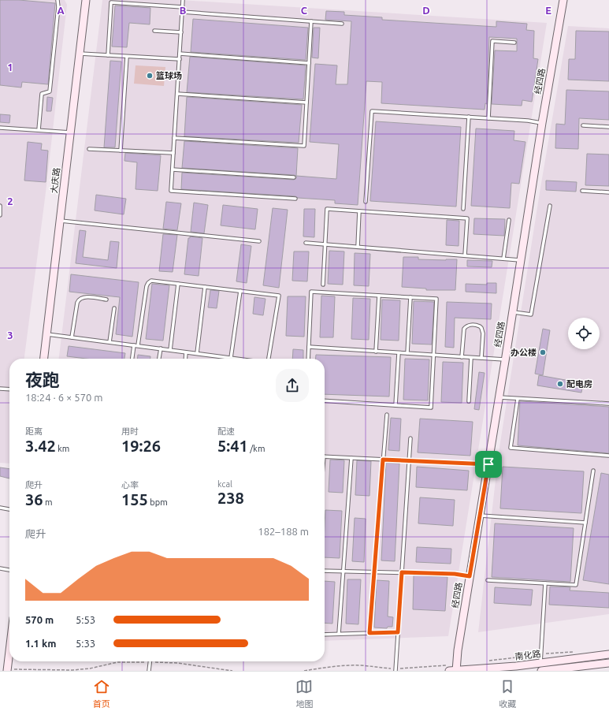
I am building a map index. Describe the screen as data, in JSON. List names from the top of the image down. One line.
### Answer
{"streets":{"street":["经四路","大庆路","南化路"]},"crossings":[["经四路","南化路"]],"places":["篮球场","办公楼","配电房"],"page":{"heading":["夜跑","18:24 · 6 × 570 m"],"stats":[["距离","3.42 km"],["用时","19:26"],["配速","5:41 /km"],["爬升","36 m"],["心率","155 bpm"],["kcal","238"]],"chart":["爬升","182–188 m"],"list":[{"name":"570 m","note":"5:53"},{"name":"1.1 km","note":"5:33"}],"tabs":["首页","地图","收藏"]},"grid":{"columns":["A","B","C","D","E"],"rows":["1","2","3"]}}
